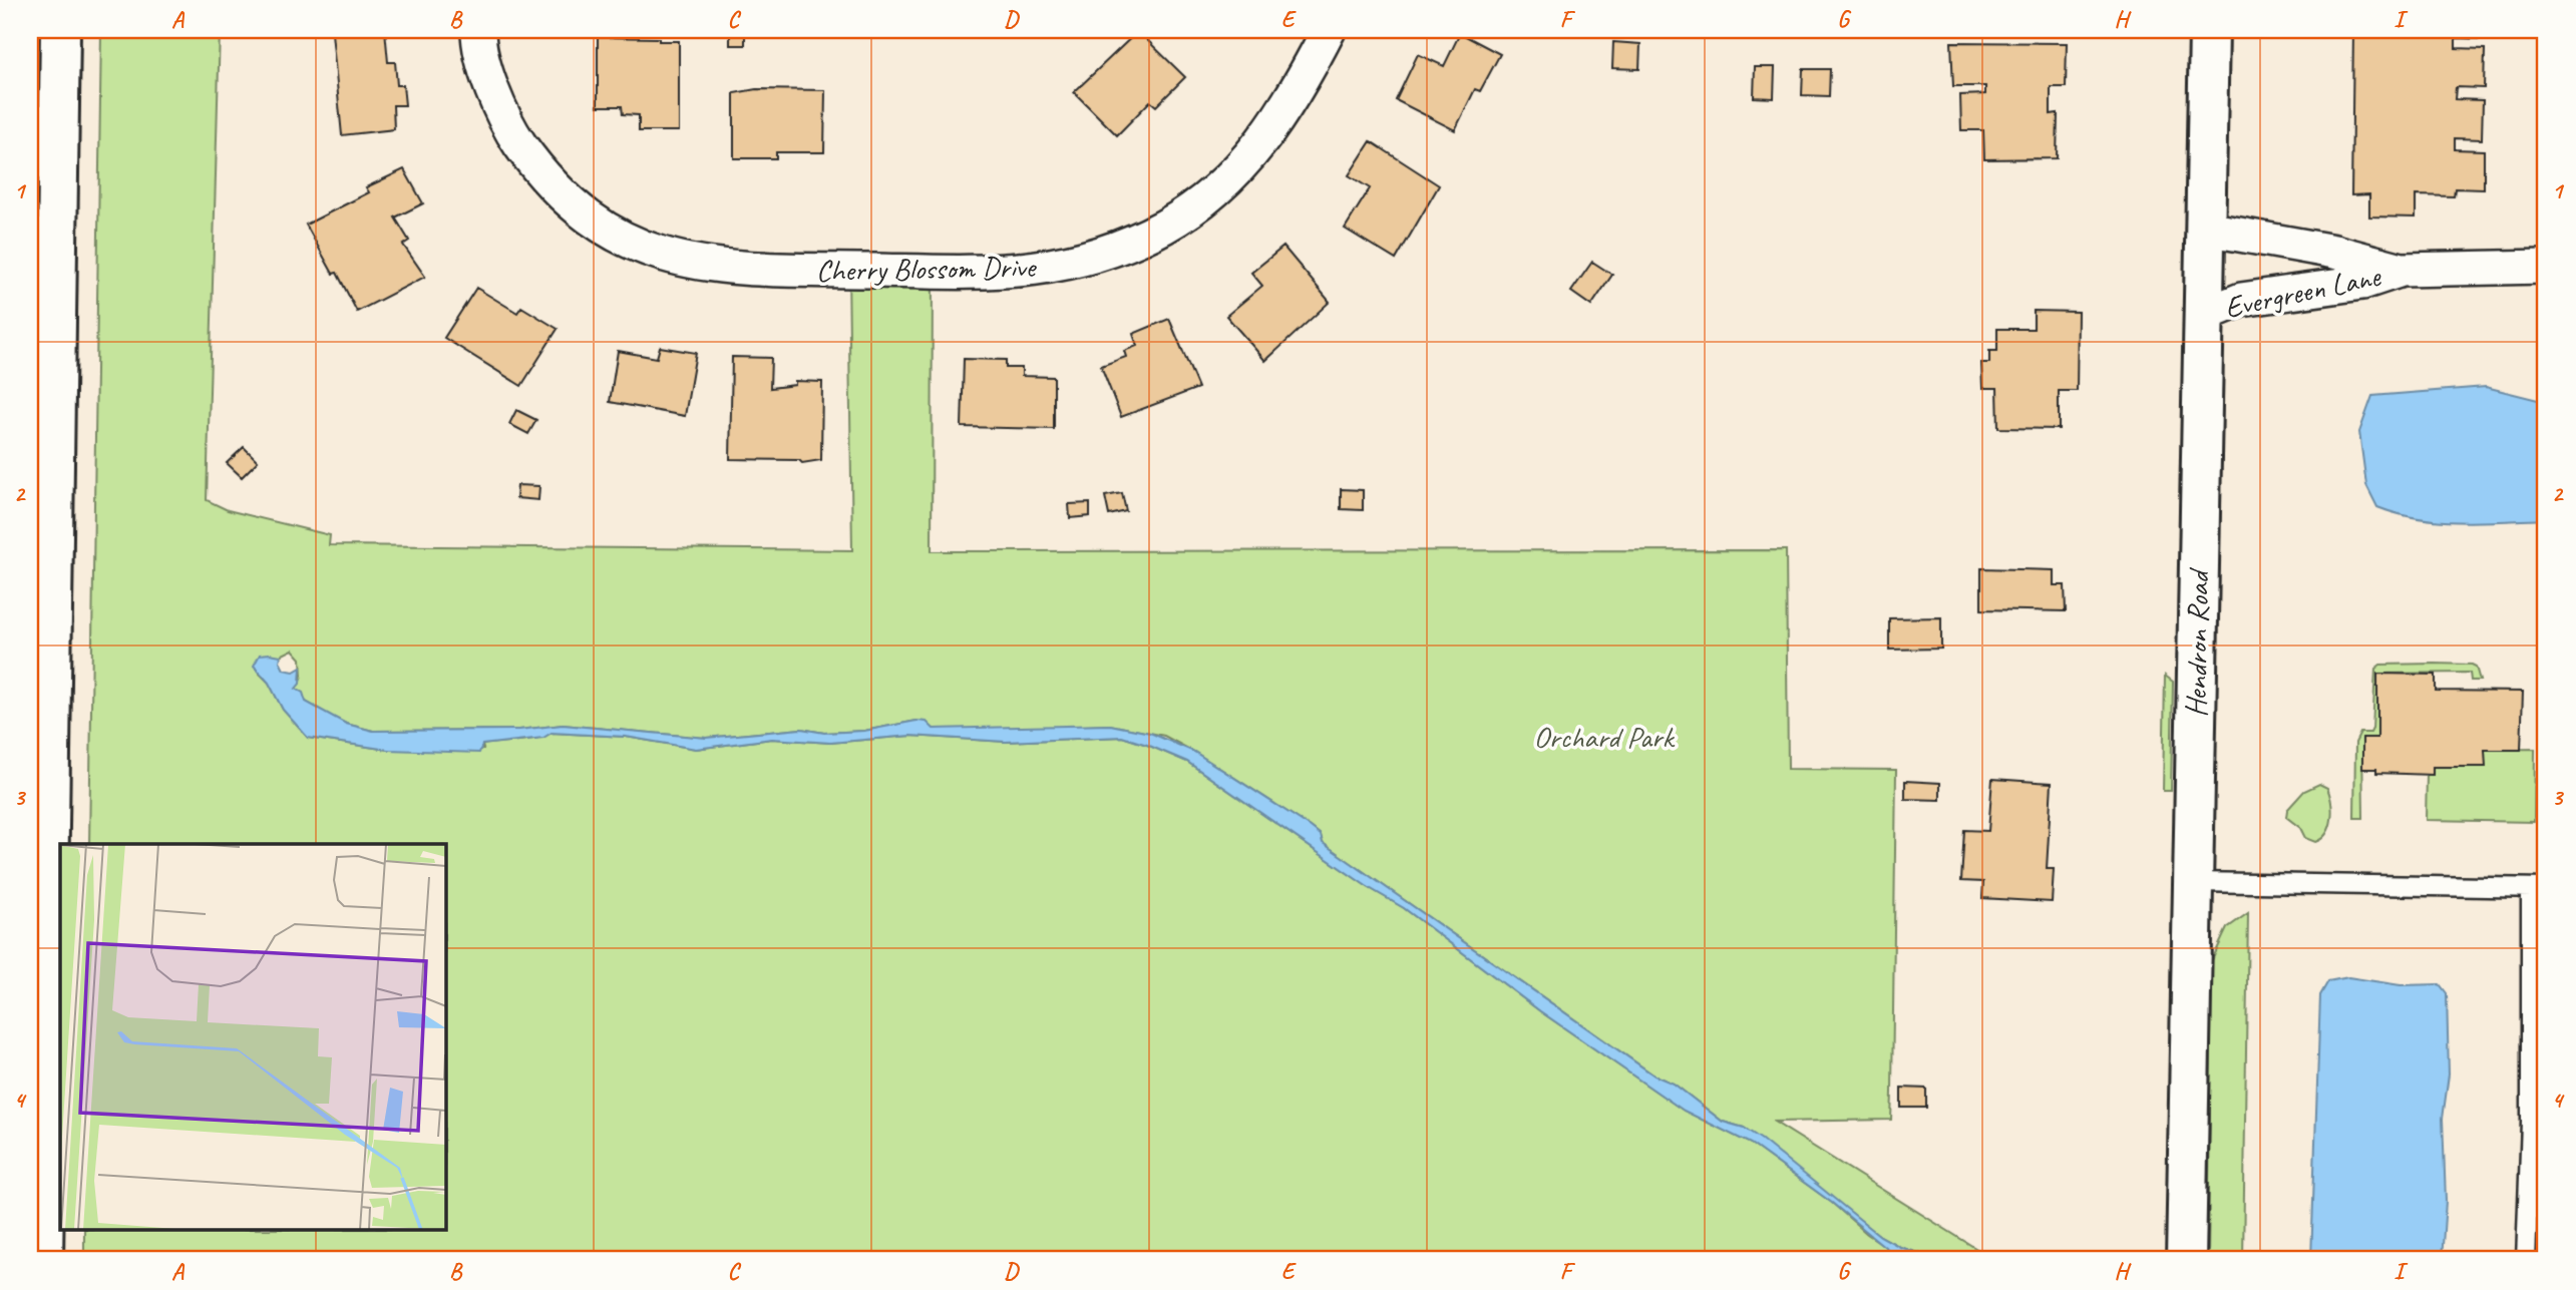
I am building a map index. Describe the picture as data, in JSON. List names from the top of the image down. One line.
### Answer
{"streets":{"street":["Cherry Blossom Drive","Evergreen Lane","Hendron Road"]},"crossings":[["Evergreen Lane","Hendron Road"]],"parks":["Orchard Park"],"grid":{"columns":["A","B","C","D","E","F","G","H","I"],"rows":["1","2","3","4"]}}
